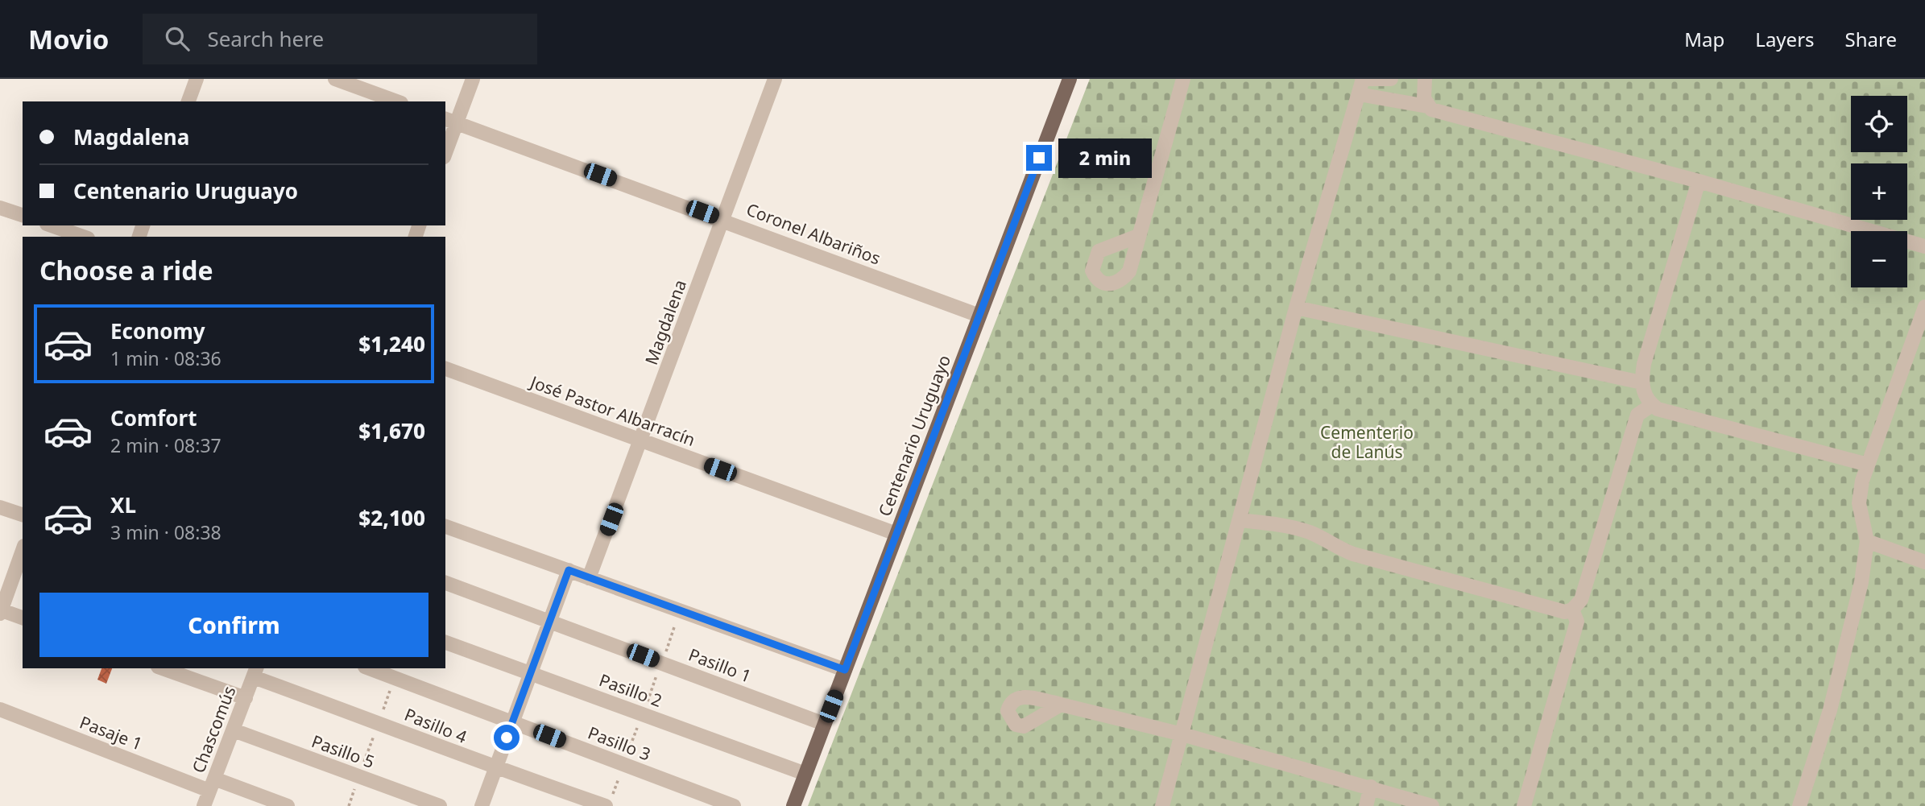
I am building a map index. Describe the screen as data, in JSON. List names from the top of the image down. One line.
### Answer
{"streets":{"main road":["Centenario Uruguayo"],"street":["Coronel Albariños","Magdalena","José Pastor Albarracín","Pasillo 1","Pasillo 2","Pasillo 4","Chascomús","Pasaje 1","Pasillo 3","Pasillo 5"]},"crossings":[["Coronel Albariños","Magdalena"],["Coronel Albariños","Centenario Uruguayo"],["Magdalena","José Pastor Albarracín"],["José Pastor Albarracín","Centenario Uruguayo"],["Centenario Uruguayo","Pasillo 1"],["Centenario Uruguayo","Pasillo 2"],["Pasillo 4","Chascomús"],["Chascomús","Pasaje 1"],["Chascomús","Pasillo 5"]],"parks":["Cementerio de Lanús"],"page":{"header":"Movio","search":"Search here","nav":["Map","Layers","Share"],"map_buttons":["+","−"],"banner":["Magdalena","Centenario Uruguayo"],"bubble":"2 min","heading":"Choose a ride","list":[{"name":"Economy","note":"1 min · 08:36","value":"$1,240"},{"name":"Comfort","note":"2 min · 08:37","value":"$1,670"},{"name":"XL","note":"3 min · 08:38","value":"$2,100"}],"buttons":"Confirm"}}
